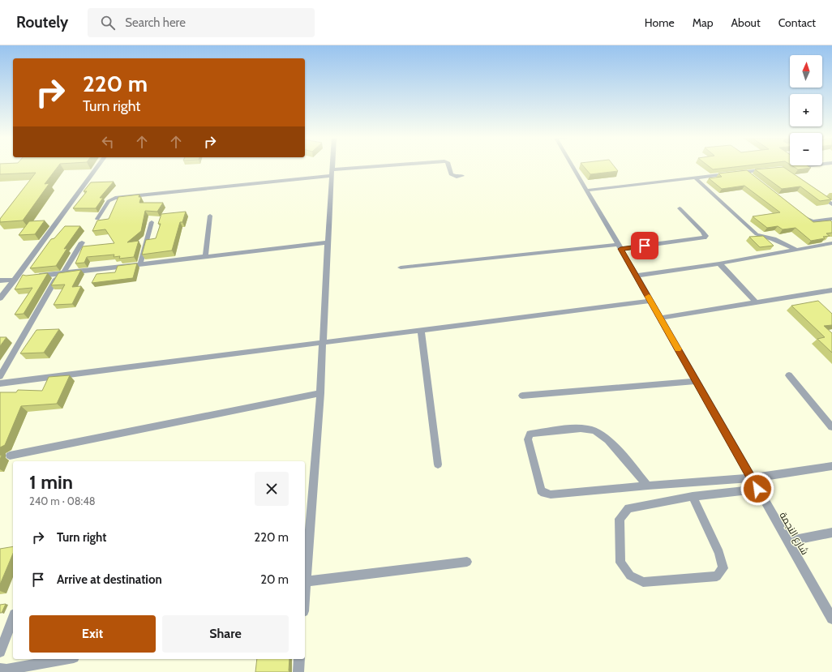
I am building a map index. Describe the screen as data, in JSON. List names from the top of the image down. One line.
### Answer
{"streets":{"street":["شارع النجمة"]},"north":"top","page":{"header":"Routely","search":"Search here","nav":["Home","Map","About","Contact"],"map_buttons":["+","−"],"turn":["220 m","Turn right"],"heading":["1 min","240 m · 08:48"],"list":[{"name":"Turn right","value":"220 m"},{"name":"Arrive at destination","value":"20 m"}],"buttons":["Exit","Share"]}}
